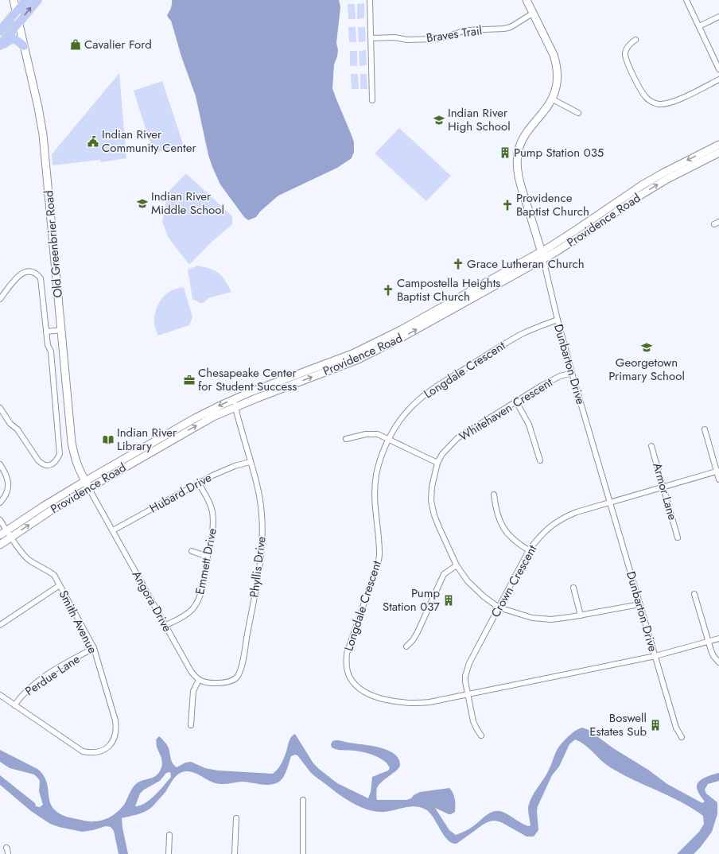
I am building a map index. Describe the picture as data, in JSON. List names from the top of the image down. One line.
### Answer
{"streets":{"main road":["Providence Road","Old Greenbrier Road","Dunbarton Drive"],"street":["Braves Trail","Longdale Crescent","Whitehaven Crescent","Armor Lane","Hubard Drive","Emmett Drive","Phyllis Drive","Crown Crescent","Angora Drive","Smith Avenue","Perdue Lane"]},"crossings":[["Braves Trail","Dunbarton Drive"],["Providence Road","Old Greenbrier Road"],["Providence Road","Dunbarton Drive"],["Providence Road","Phyllis Drive"],["Providence Road","Angora Drive"],["Providence Road","Smith Avenue"],["Old Greenbrier Road","Angora Drive"],["Dunbarton Drive","Longdale Crescent"],["Dunbarton Drive","Whitehaven Crescent"],["Dunbarton Drive","Crown Crescent"],["Longdale Crescent","Crown Crescent"],["Whitehaven Crescent","Crown Crescent"],["Armor Lane","Crown Crescent"],["Hubard Drive","Emmett Drive"],["Hubard Drive","Phyllis Drive"],["Hubard Drive","Angora Drive"],["Emmett Drive","Angora Drive"],["Phyllis Drive","Angora Drive"],["Smith Avenue","Perdue Lane"]],"places":{"shop":["Cavalier Ford"],"school or university":["Indian River High School","Indian River Middle School","Georgetown Primary School"],"public building":["Indian River Community Center"],"building":["Pump Station 035","Pump Station 037","Boswell Estates Sub"],"church":["Providence Baptist Church","Grace Lutheran Church","Campostella Heights Baptist Church"],"office":["Chesapeake Center for Student Success"],"library":["Indian River Library"]}}
